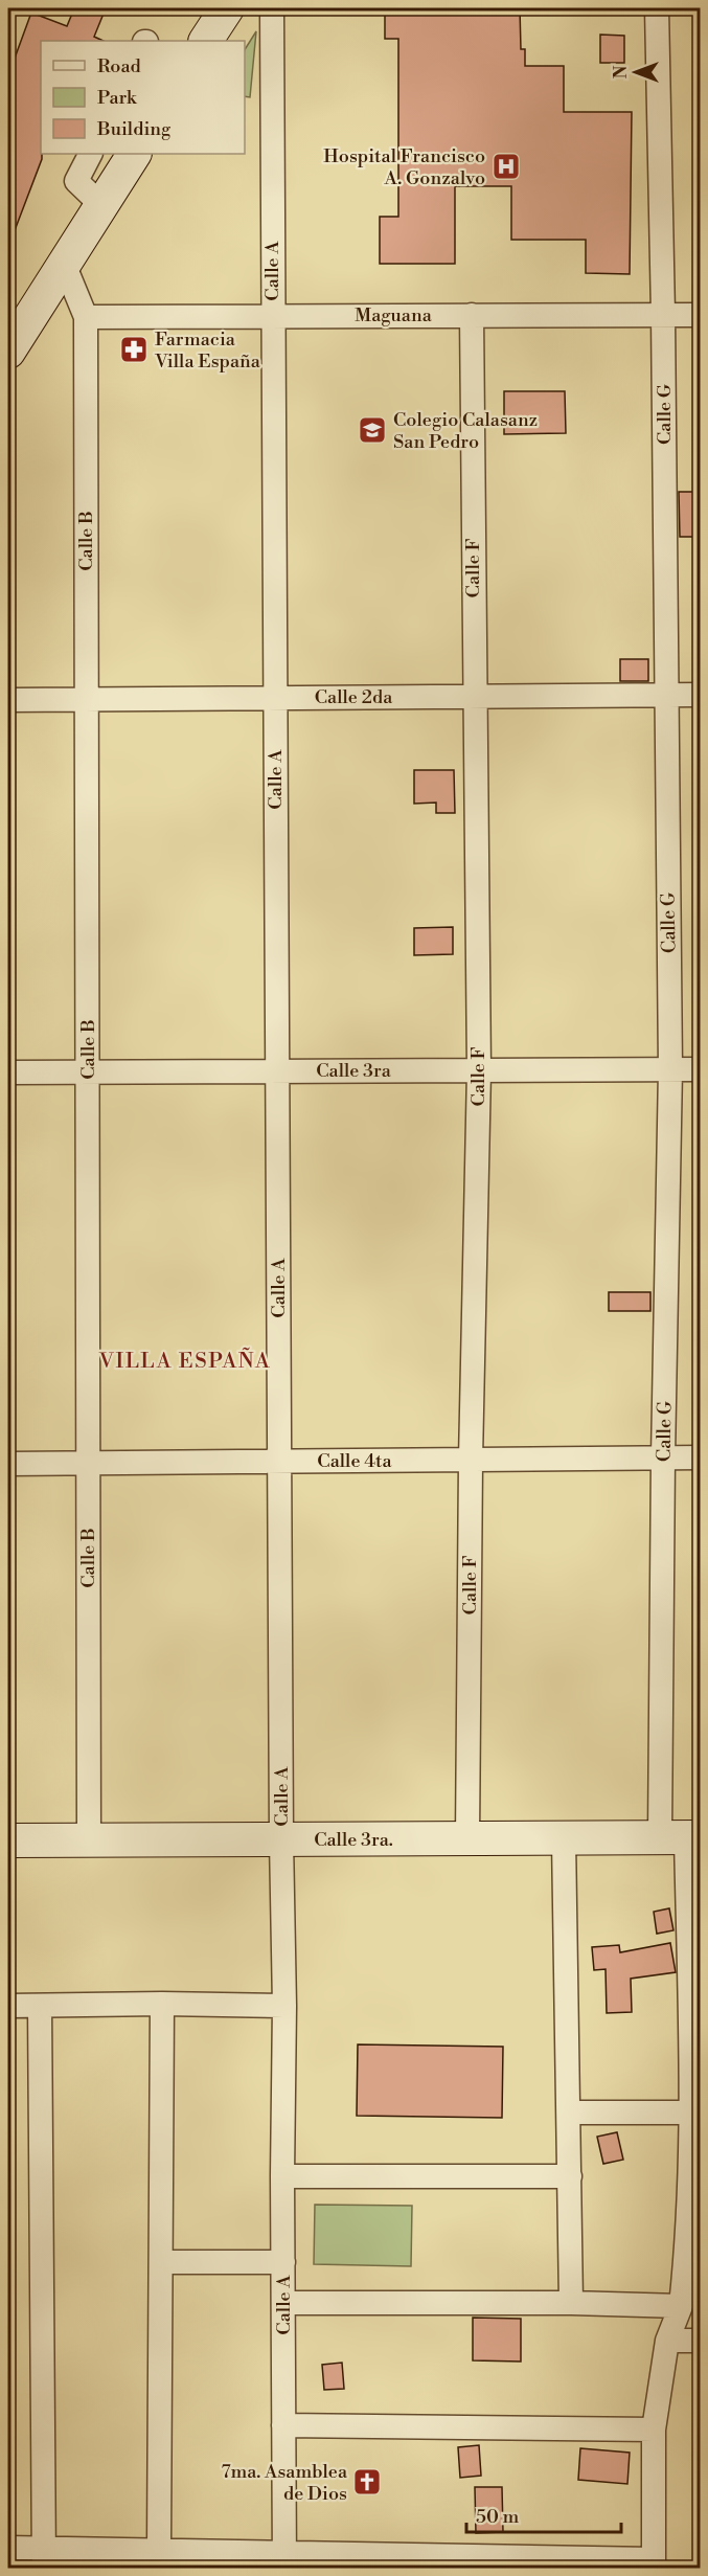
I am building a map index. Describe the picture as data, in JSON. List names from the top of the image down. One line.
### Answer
{"streets":{"main road":["Calle 3ra."],"street":["Calle A","Maguana","Calle G","Calle B","Calle F","Calle 2da","Calle 3ra","Calle 4ta"]},"crossings":[["Calle A","Maguana"],["Calle A","Calle 2da"],["Calle A","Calle 3ra"],["Calle A","Calle 4ta"],["Calle A","Calle 3ra."],["Maguana","Calle G"],["Maguana","Calle B"],["Maguana","Calle F"],["Calle G","Calle 2da"],["Calle G","Calle 3ra"],["Calle G","Calle 4ta"],["Calle G","Calle 3ra."],["Calle B","Calle 2da"],["Calle B","Calle 3ra"],["Calle B","Calle 4ta"],["Calle B","Calle 3ra."],["Calle F","Calle 2da"],["Calle F","Calle 3ra"],["Calle F","Calle 4ta"],["Calle F","Calle 3ra."]],"districts":["VILLA ESPAÑA"],"places":{"hospital":["Hospital Francisco A. Gonzalvo"],"pharmacy":["Farmacia Villa España"],"school or university":["Colegio Calasanz San Pedro"],"church":["7ma. Asamblea de Dios"]},"legend":["Road","Park","Building"],"scale_bar":"50 m","north":"left"}
